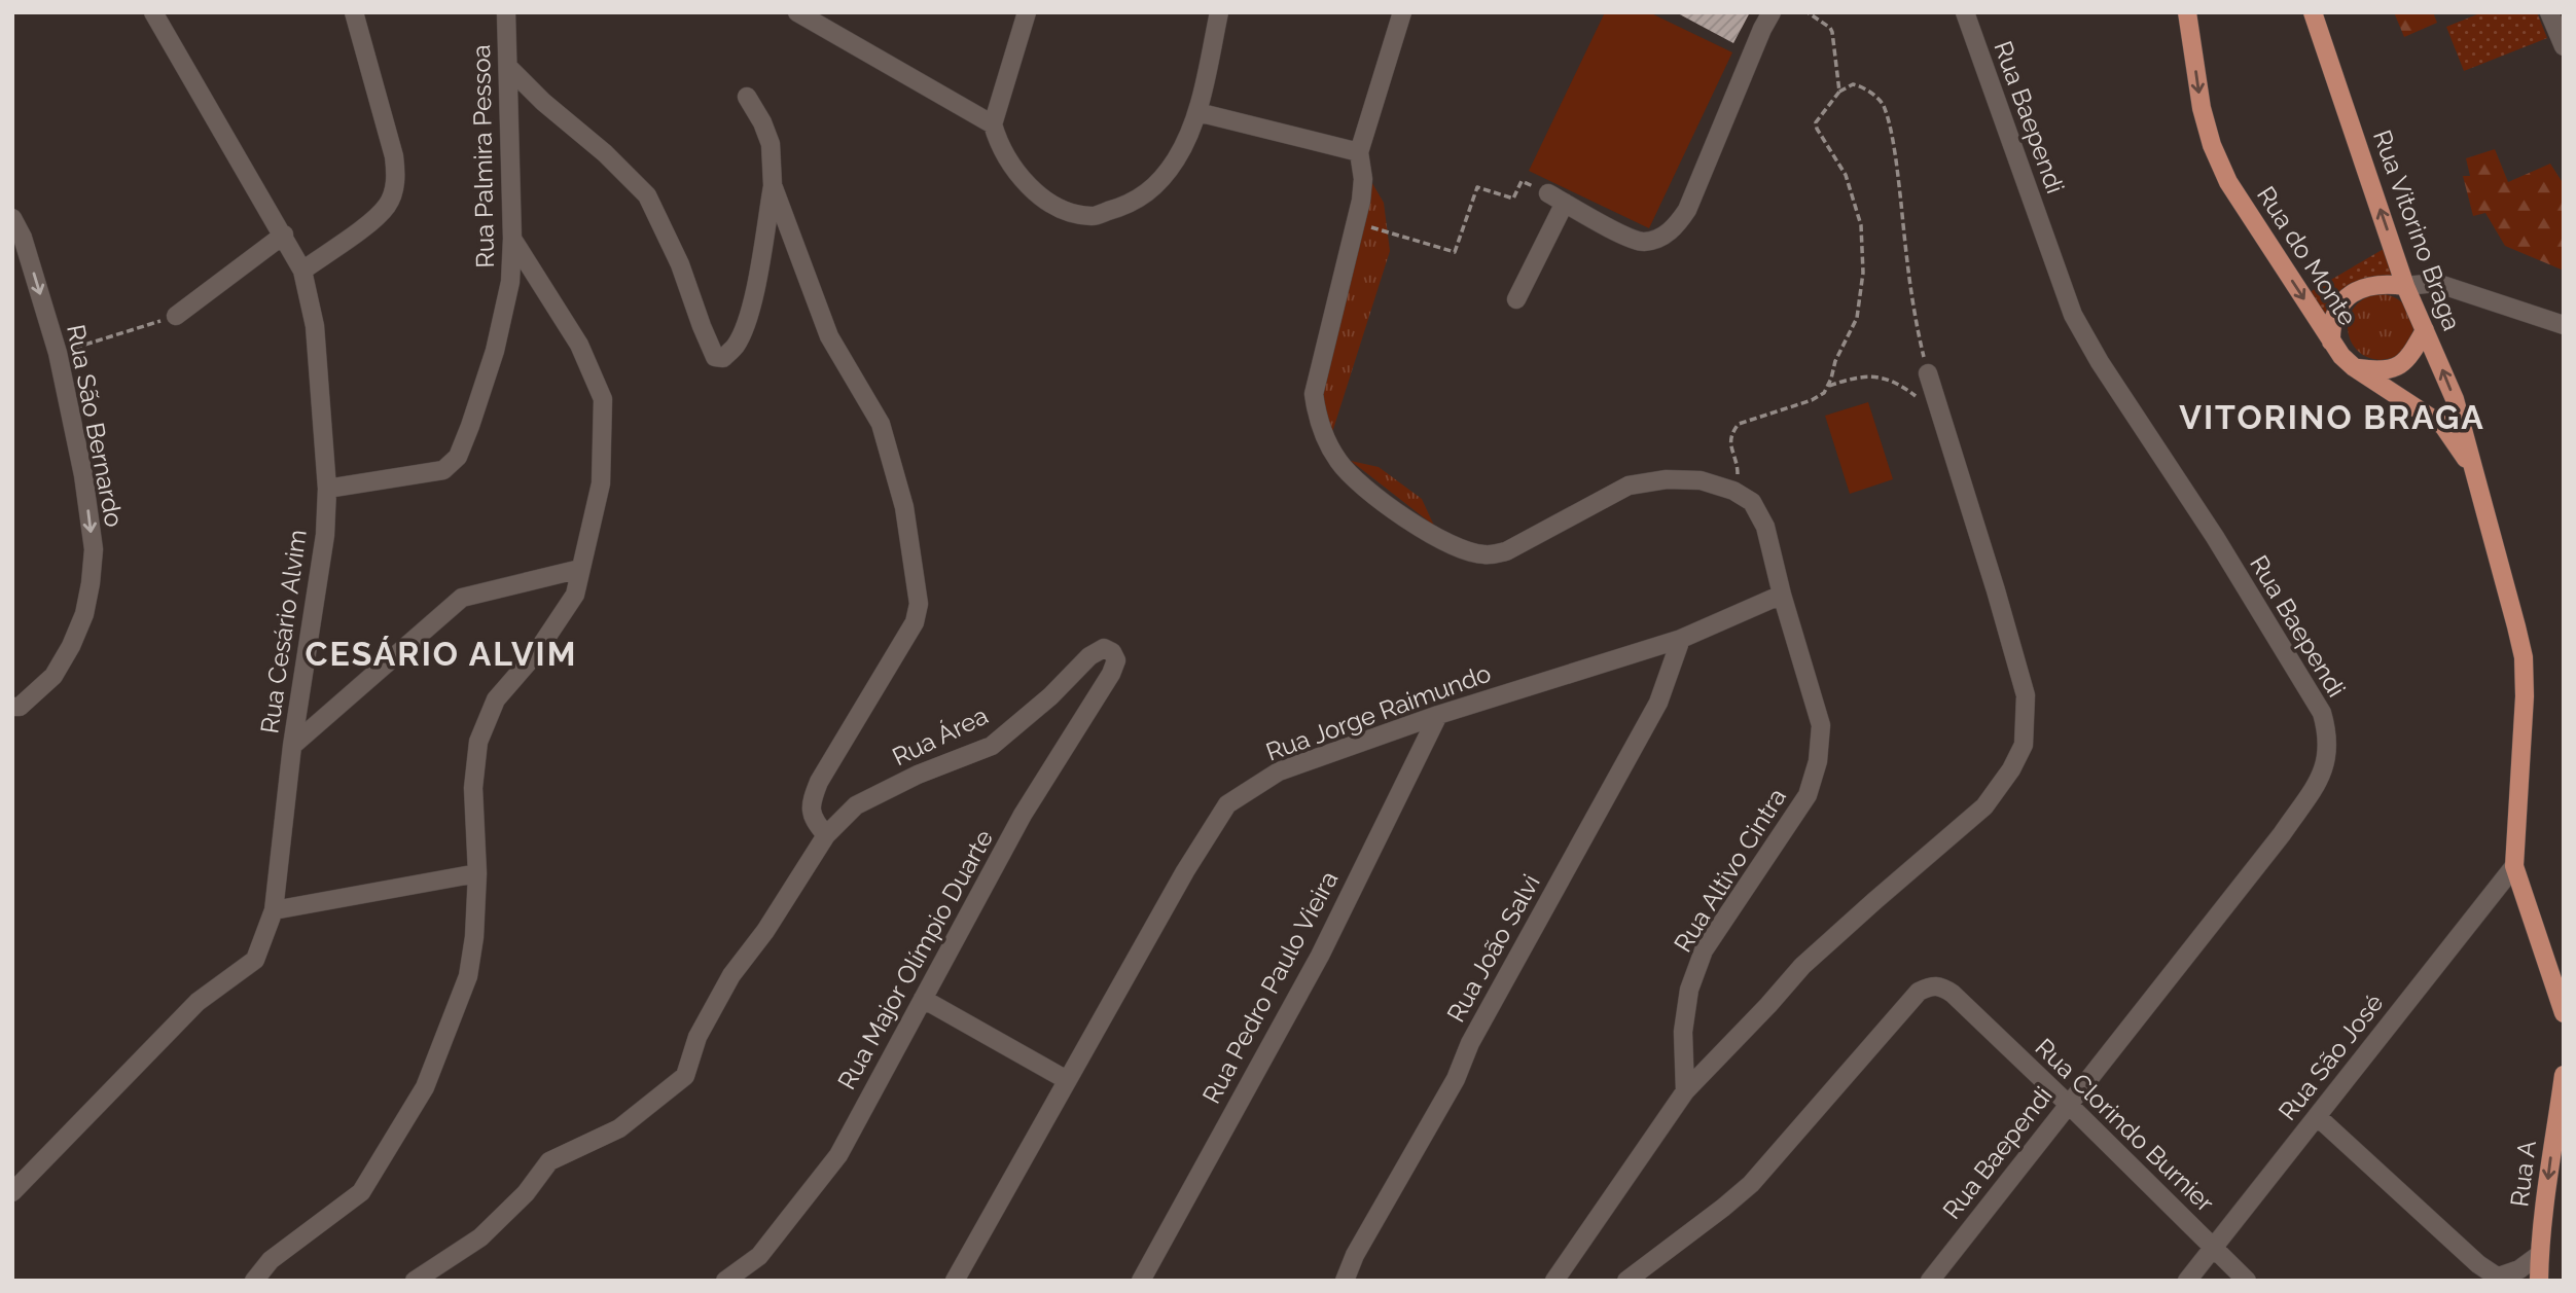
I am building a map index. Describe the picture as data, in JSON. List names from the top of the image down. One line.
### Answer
{"streets":{"main road":["Rua Vitorino Braga","Rua do Monte","Rua A"],"street":["Rua Baependi","Rua Palmira Pessoa","Rua São Bernardo","Rua Cesário Alvim","Rua Jorge Raimundo","Rua Área","Rua Altivo Cintra","Rua João Salvi","Rua Major Olímpio Duarte","Rua Pedro Paulo Vieira","Rua São José","Rua Clorindo Burnier"]},"crossings":[["Rua Baependi","Rua Clorindo Burnier"],["Rua Palmira Pessoa","Rua Cesário Alvim"],["Rua Vitorino Braga","Rua do Monte"],["Rua Vitorino Braga","Rua São José"],["Rua Jorge Raimundo","Rua Altivo Cintra"],["Rua Jorge Raimundo","Rua João Salvi"],["Rua Jorge Raimundo","Rua Pedro Paulo Vieira"],["Rua Área","Rua Major Olímpio Duarte"],["Rua São José","Rua Clorindo Burnier"]],"one_way":["Rua Vitorino Braga","Rua do Monte","Rua São Bernardo","Rua A"],"districts":["VITORINO BRAGA","CESÁRIO ALVIM"]}
